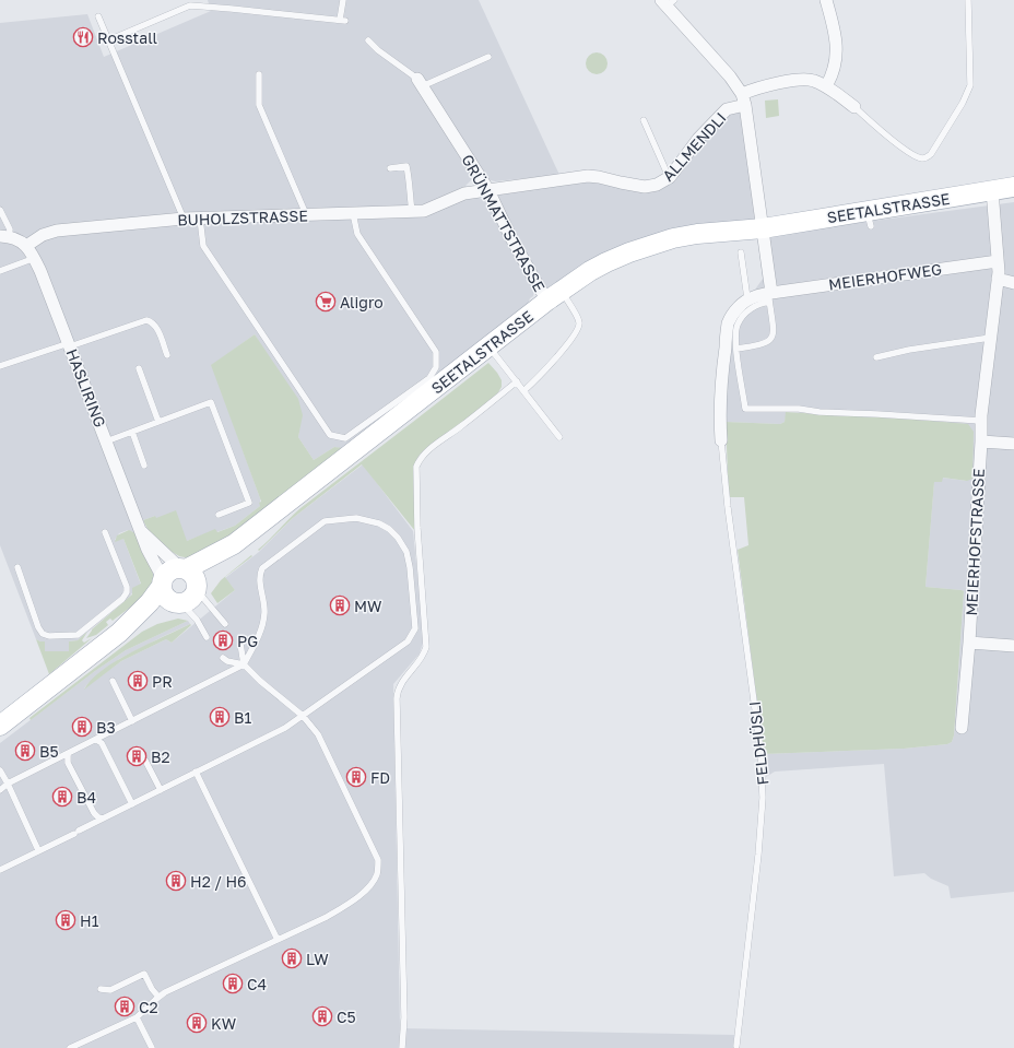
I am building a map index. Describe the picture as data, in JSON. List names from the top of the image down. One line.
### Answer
{"streets":{"main road":["SEETALSTRASSE"],"street":["ALLMENDLI","BUHOLZSTRASSE","GRÜNMATTSTRASSE","MEIERHOFWEG","HASLIRING","MEIERHOFSTRASSE"],"lane":["FELDHÜSLI"]},"crossings":[["ALLMENDLI","BUHOLZSTRASSE"],["ALLMENDLI","GRÜNMATTSTRASSE"],["SEETALSTRASSE","GRÜNMATTSTRASSE"],["SEETALSTRASSE","HASLIRING"],["SEETALSTRASSE","MEIERHOFSTRASSE"],["BUHOLZSTRASSE","GRÜNMATTSTRASSE"],["BUHOLZSTRASSE","HASLIRING"],["MEIERHOFWEG","MEIERHOFSTRASSE"]],"places":{"restaurant":["Rosstall"],"supermarket":["Aligro"],"building":["MW","PG","PR","B1","B3","B5","B2","FD","B4","H2 / H6","H1","LW","C4","C2","C5","KW"]}}
